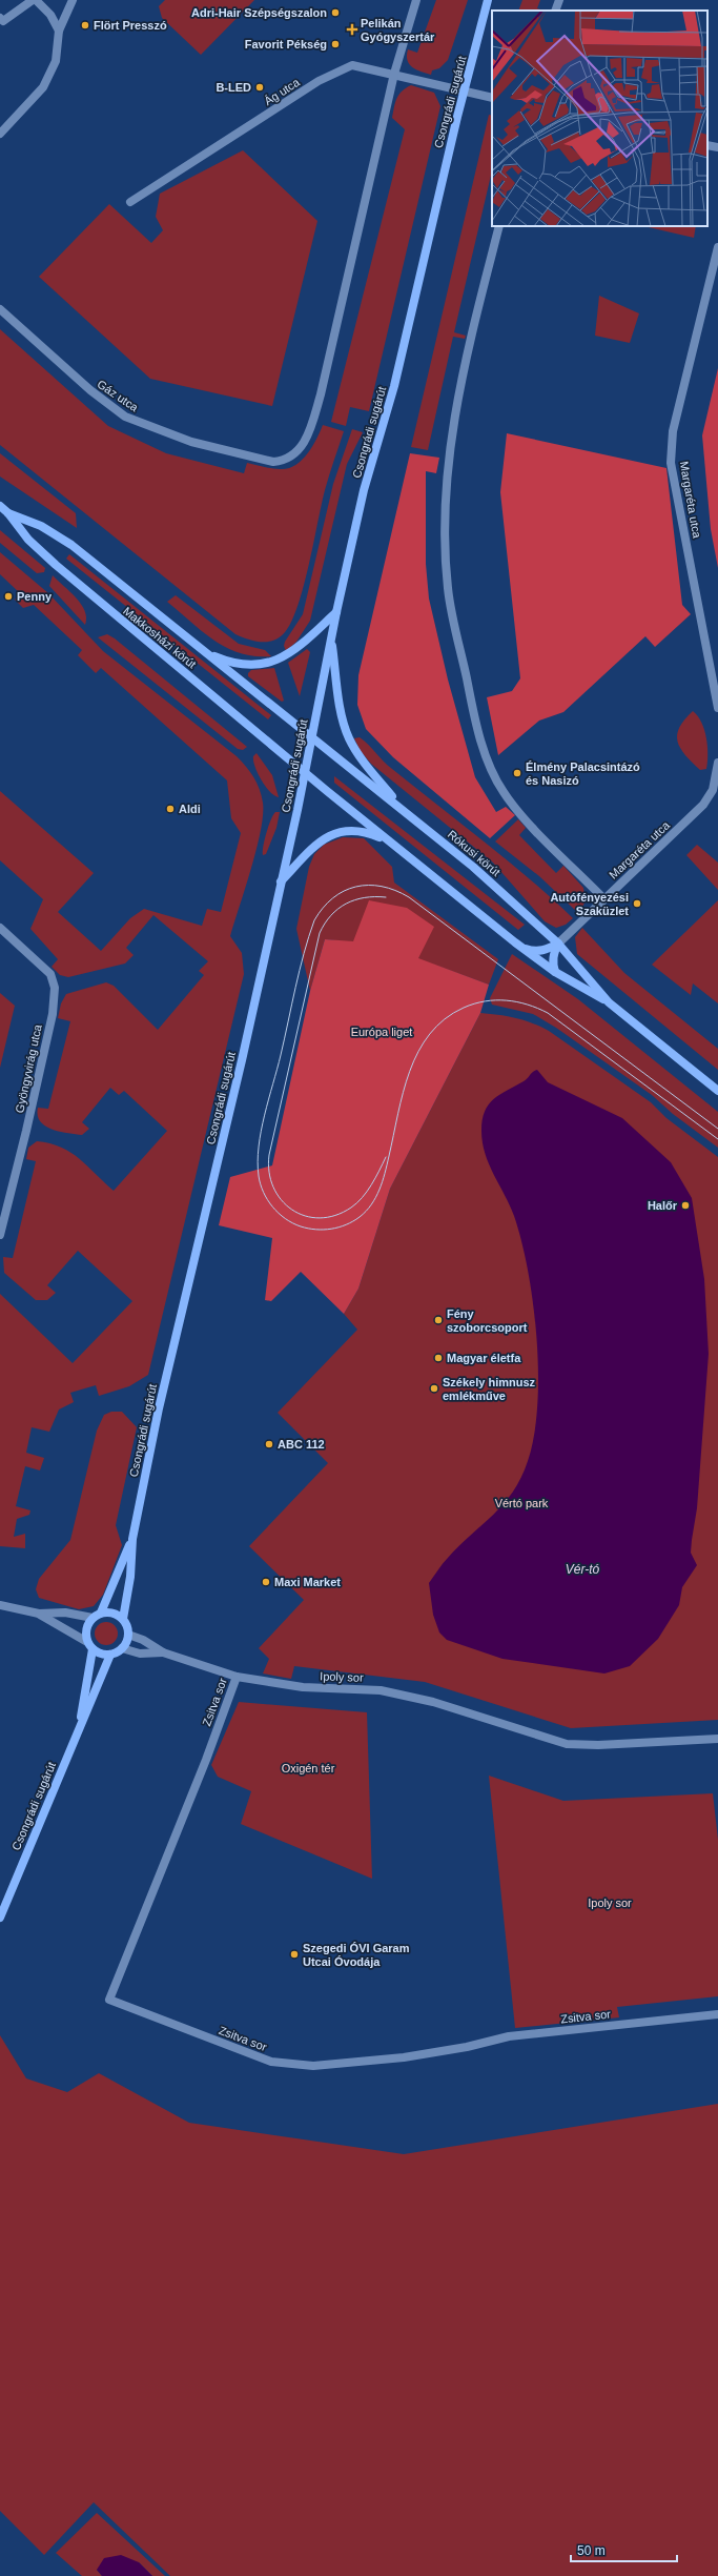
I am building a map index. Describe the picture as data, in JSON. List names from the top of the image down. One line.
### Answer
{"streets":{"main road":["Csongrádi sugárút","Makkosházi körút","Rókusi körút"],"street":["Ág utca","Gáz utca","Margaréta utca","Gyöngyvirág utca","Ipoly sor","Zsitva sor"]},"crossings":[["Ág utca","Csongrádi sugárút"],["Ág utca","Gáz utca"],["Csongrádi sugárút","Makkosházi körút"],["Csongrádi sugárút","Rókusi körút"],["Csongrádi sugárút","Ipoly sor"],["Margaréta utca","Rókusi körút"],["Makkosházi körút","Rókusi körút"],["Ipoly sor","Zsitva sor"]],"water":["Vér-tó"],"parks":["Európa liget","Vértó park","Oxigén tér","Ipoly sor"],"places":{"other":["Adri-Hair Szépségszalon","Flört Presszó","Favorit Pékség","B-LED","Penny","Élmény Palacsintázó és Nasizó","Aldi","Autófényezési Szaküzlet","Halőr","Fény szoborcsoport","Magyar életfa","Székely himnusz emlékműve","ABC 112","Maxi Market","Szegedi ÓVI Garam Utcai Óvodája"],"health":["Pelikán Gyógyszertár"]},"scale_bar":"50 m"}
